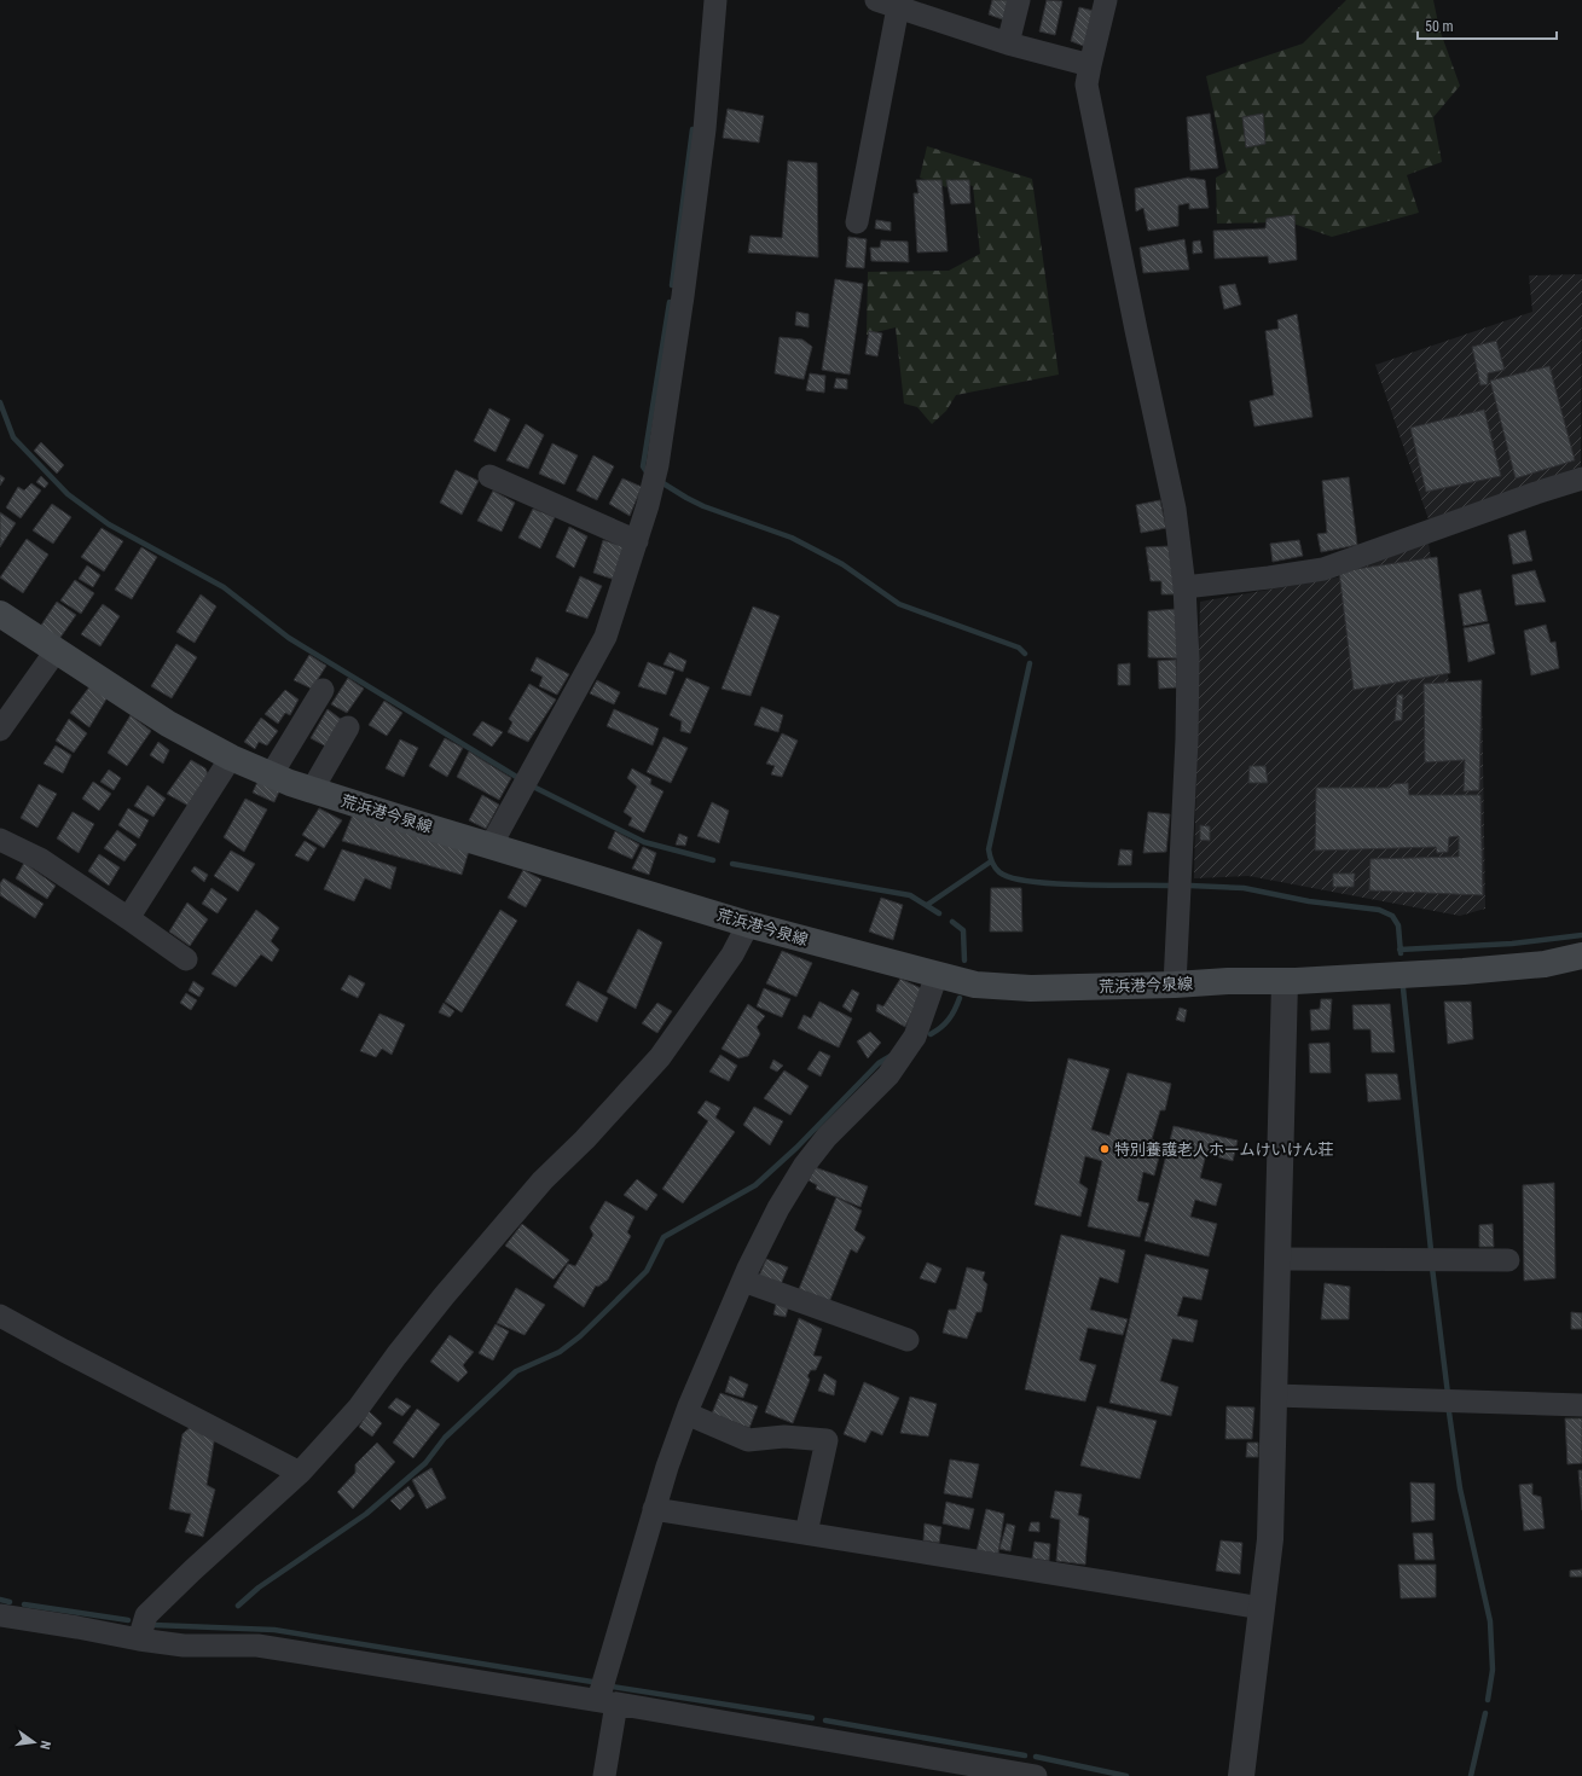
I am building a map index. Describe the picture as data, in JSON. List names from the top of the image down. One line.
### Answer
{"streets":{"main road":["荒浜港今泉線"]},"places":["特別養護老人ホームけいけん荘"],"scale_bar":"50 m","north":"right"}
